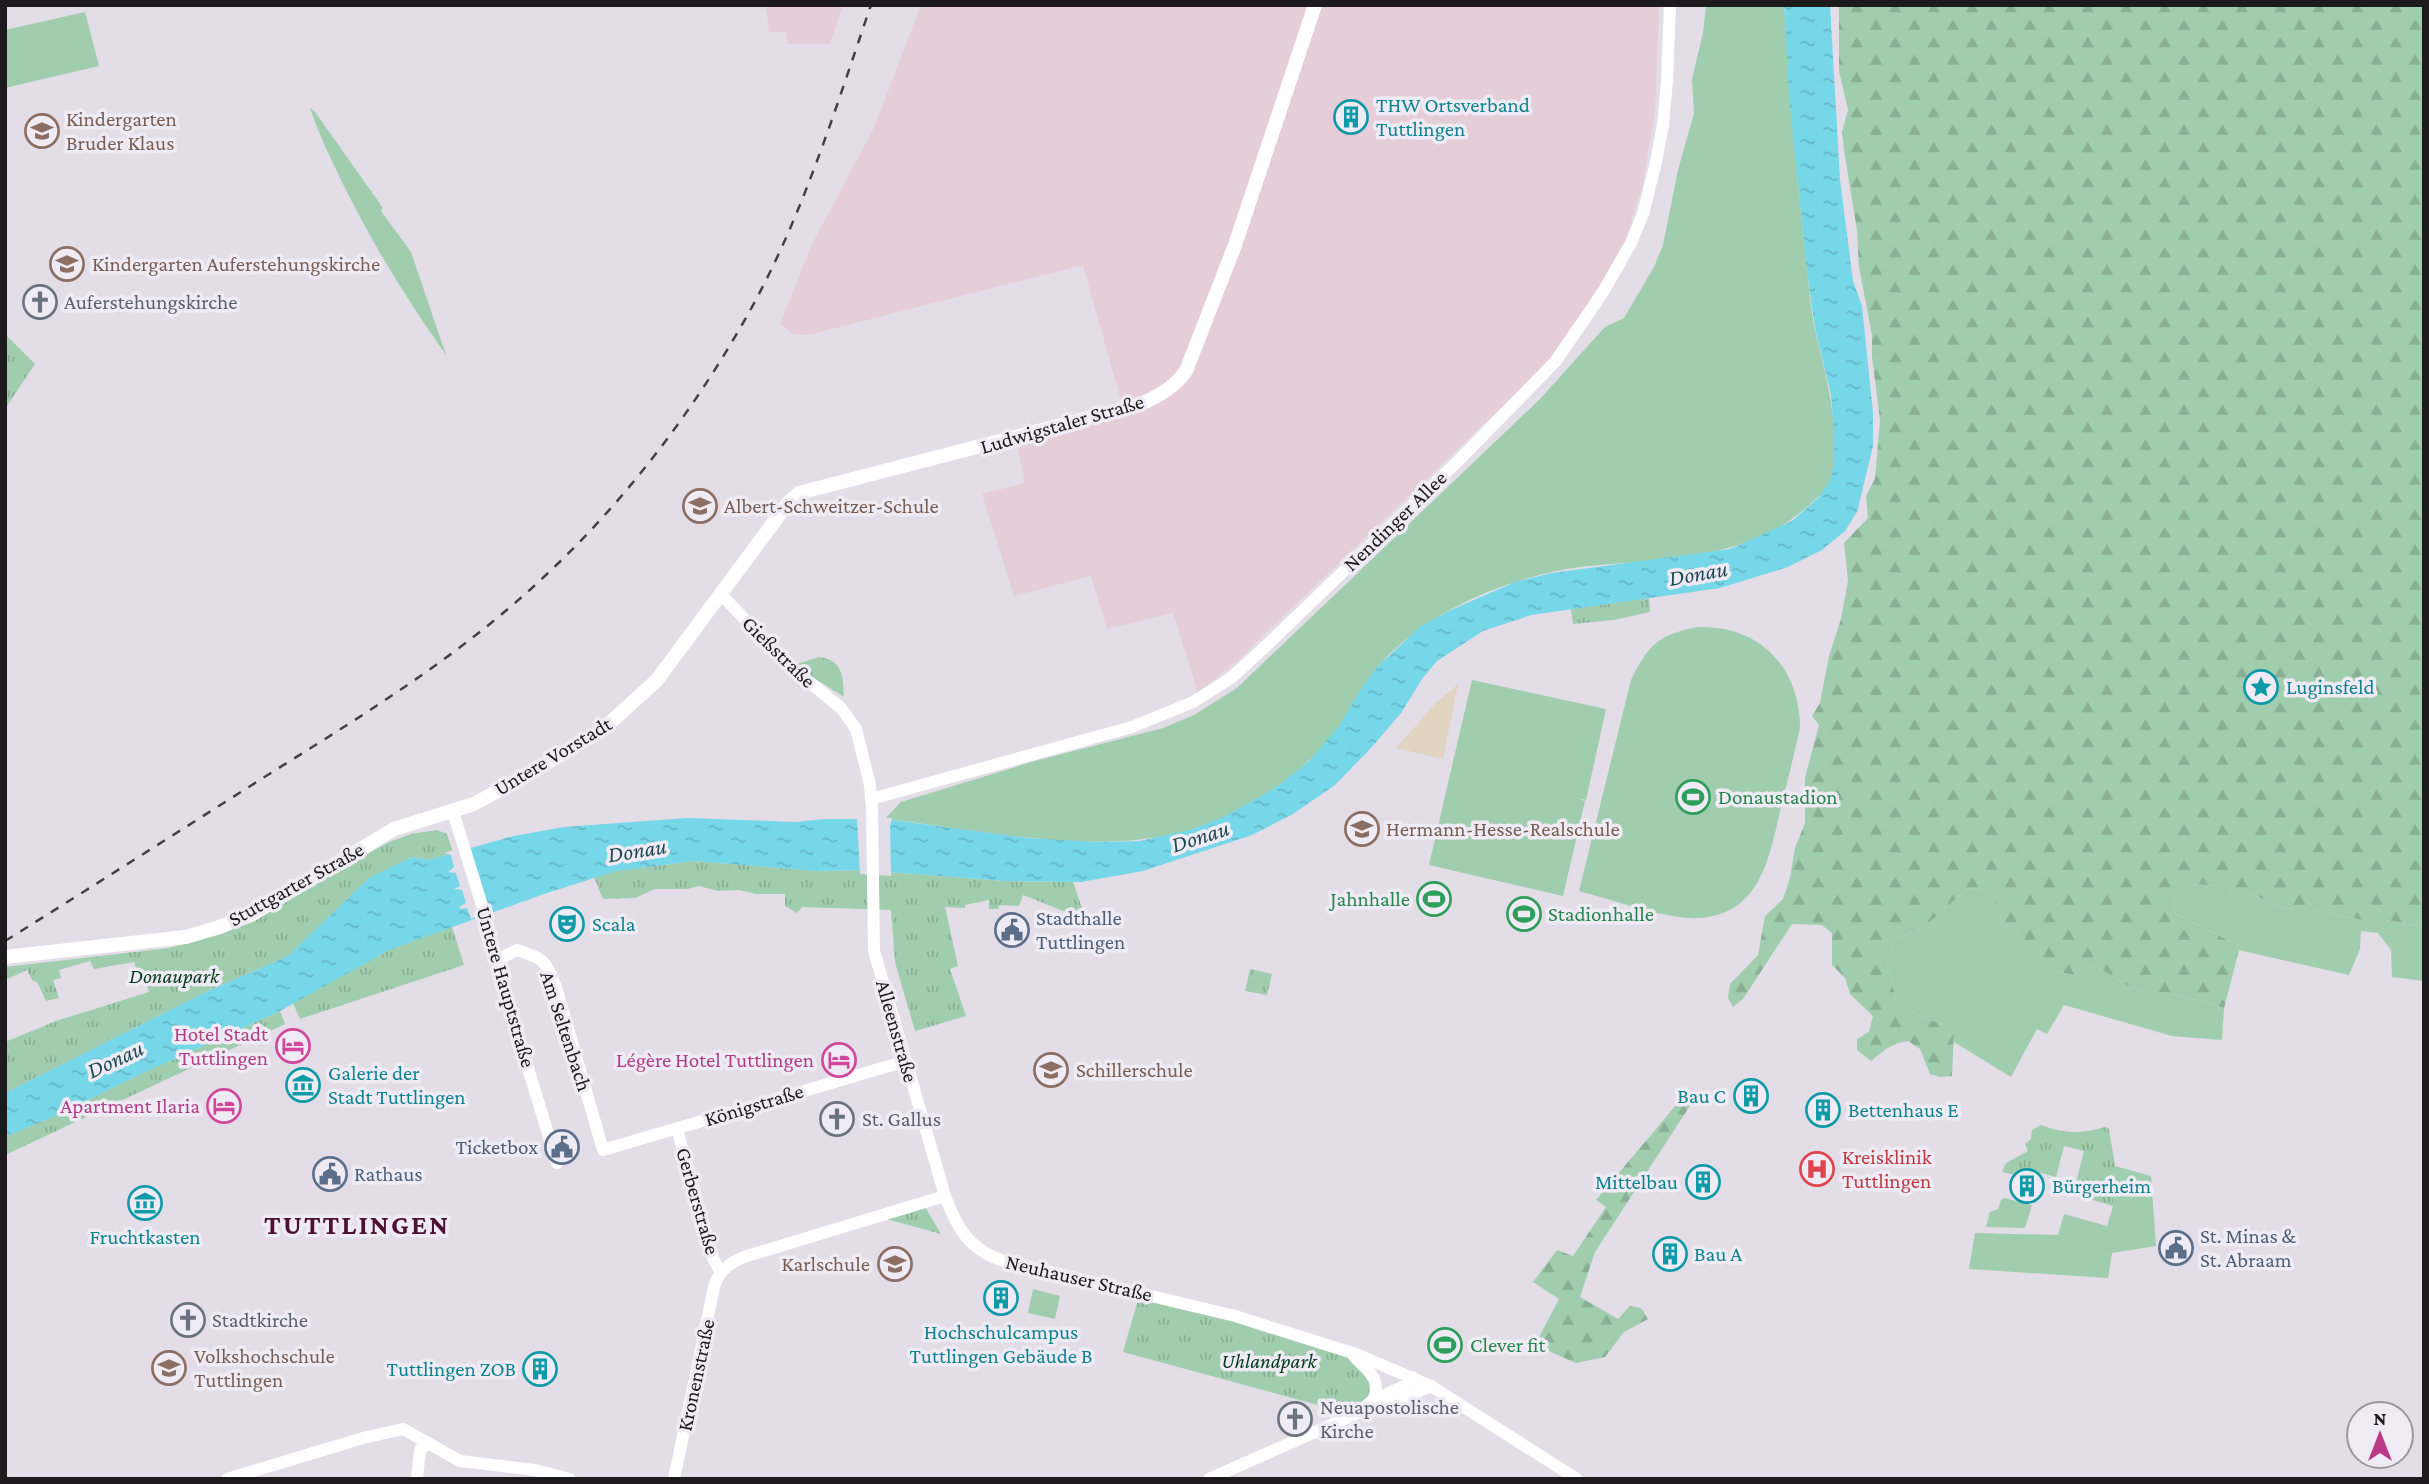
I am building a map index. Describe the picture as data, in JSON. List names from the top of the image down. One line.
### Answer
{"streets":{"main road":["Ludwigstaler Straße","Untere Vorstadt","Stuttgarter Straße"],"street":["Nendinger Allee","Gießstraße","Untere Hauptstraße","Am Seltenbach","Alleenstraße","Königstraße","Gerberstraße","Neuhauser Straße","Kronenstraße"]},"crossings":[["Ludwigstaler Straße","Gießstraße"],["Ludwigstaler Straße","Untere Vorstadt"],["Nendinger Allee","Alleenstraße"],["Gießstraße","Untere Vorstadt"],["Gießstraße","Alleenstraße"],["Untere Vorstadt","Stuttgarter Straße"],["Untere Vorstadt","Untere Hauptstraße"],["Untere Hauptstraße","Am Seltenbach"],["Am Seltenbach","Königstraße"],["Alleenstraße","Königstraße"],["Alleenstraße","Neuhauser Straße"],["Königstraße","Gerberstraße"],["Gerberstraße","Kronenstraße"]],"districts":["TUTTLINGEN"],"water":["Donau"],"parks":["Donaupark","Uhlandpark"],"places":{"building":["THW Ortsverband Tuttlingen","Bau C","Bettenhaus E","Mittelbau","Bürgerheim","Bau A","Hochschulcampus Tuttlingen Gebäude B","Tuttlingen ZOB"],"school or university":["Kindergarten Bruder Klaus","Kindergarten Auferstehungskirche","Albert-Schweitzer-Schule","Hermann-Hesse-Realschule","Schillerschule","Karlschule","Volkshochschule Tuttlingen"],"church":["Auferstehungskirche","St. Gallus","Stadtkirche","Neuapostolische Kirche"],"place":["Luginsfeld"],"sports":["Donaustadion","Jahnhalle","Stadionhalle","Clever fit"],"theatre":["Scala"],"public building":["Stadthalle Tuttlingen","Ticketbox","Rathaus","St. Minas & St. Abraam"],"hotel":["Hotel Stadt Tuttlingen","Légère Hotel Tuttlingen","Apartment Ilaria"],"museum":["Galerie der Stadt Tuttlingen","Fruchtkasten"],"hospital":["Kreisklinik Tuttlingen"]},"north":"top"}
